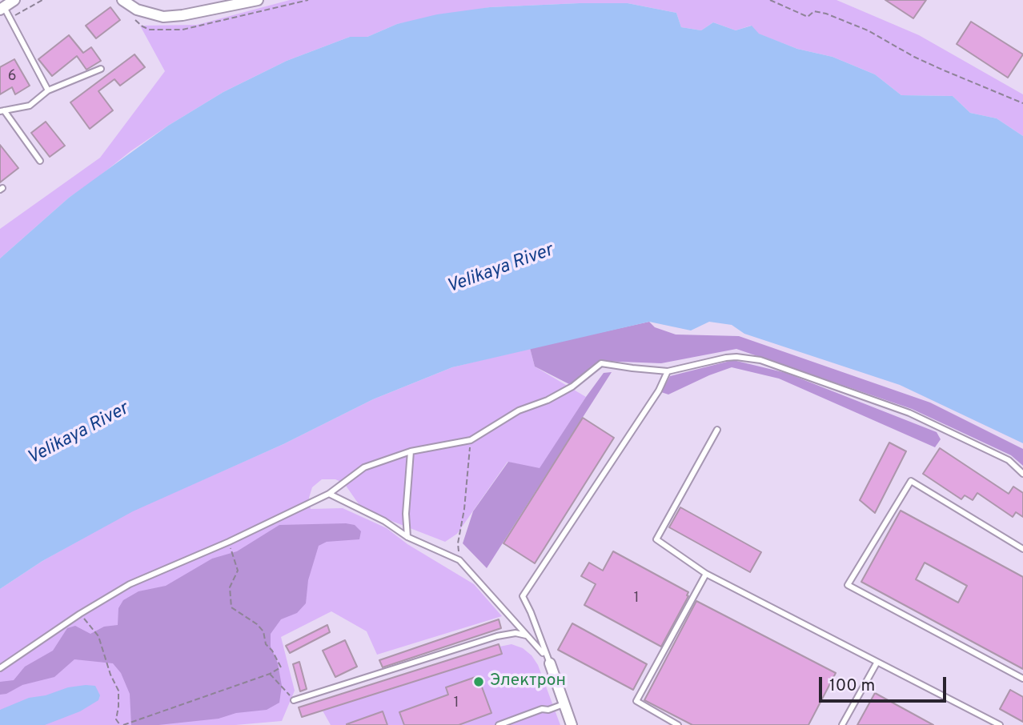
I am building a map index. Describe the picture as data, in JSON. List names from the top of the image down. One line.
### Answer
{"water":["Velikaya River"],"places":["Электрон"],"house_numbers":["6","1","1"],"scale_bar":"100 m"}
